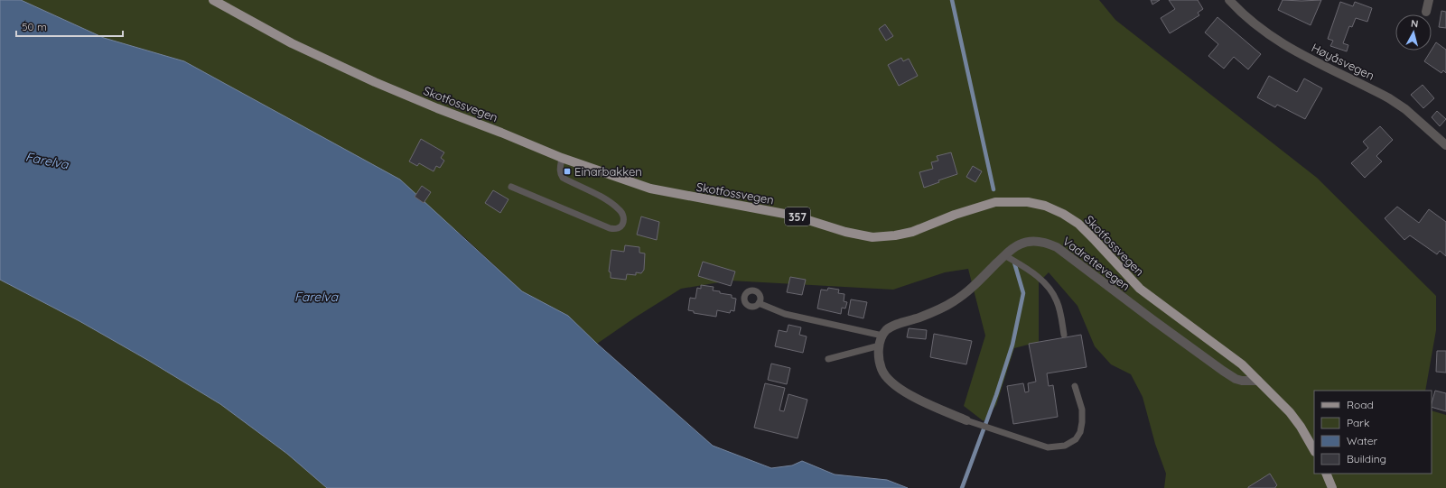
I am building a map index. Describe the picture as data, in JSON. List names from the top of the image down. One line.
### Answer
{"streets":{"main road":["Skotfossvegen","357"],"street":["Høyåsvegen","Vadrettevegen"]},"crossings":[["Skotfossvegen","Vadrettevegen"]],"water":["Farelva"],"places":{"transit":["Einarbakken"]},"legend":["Road","Park","Water","Building"],"scale_bar":"50 m","north":"top"}
